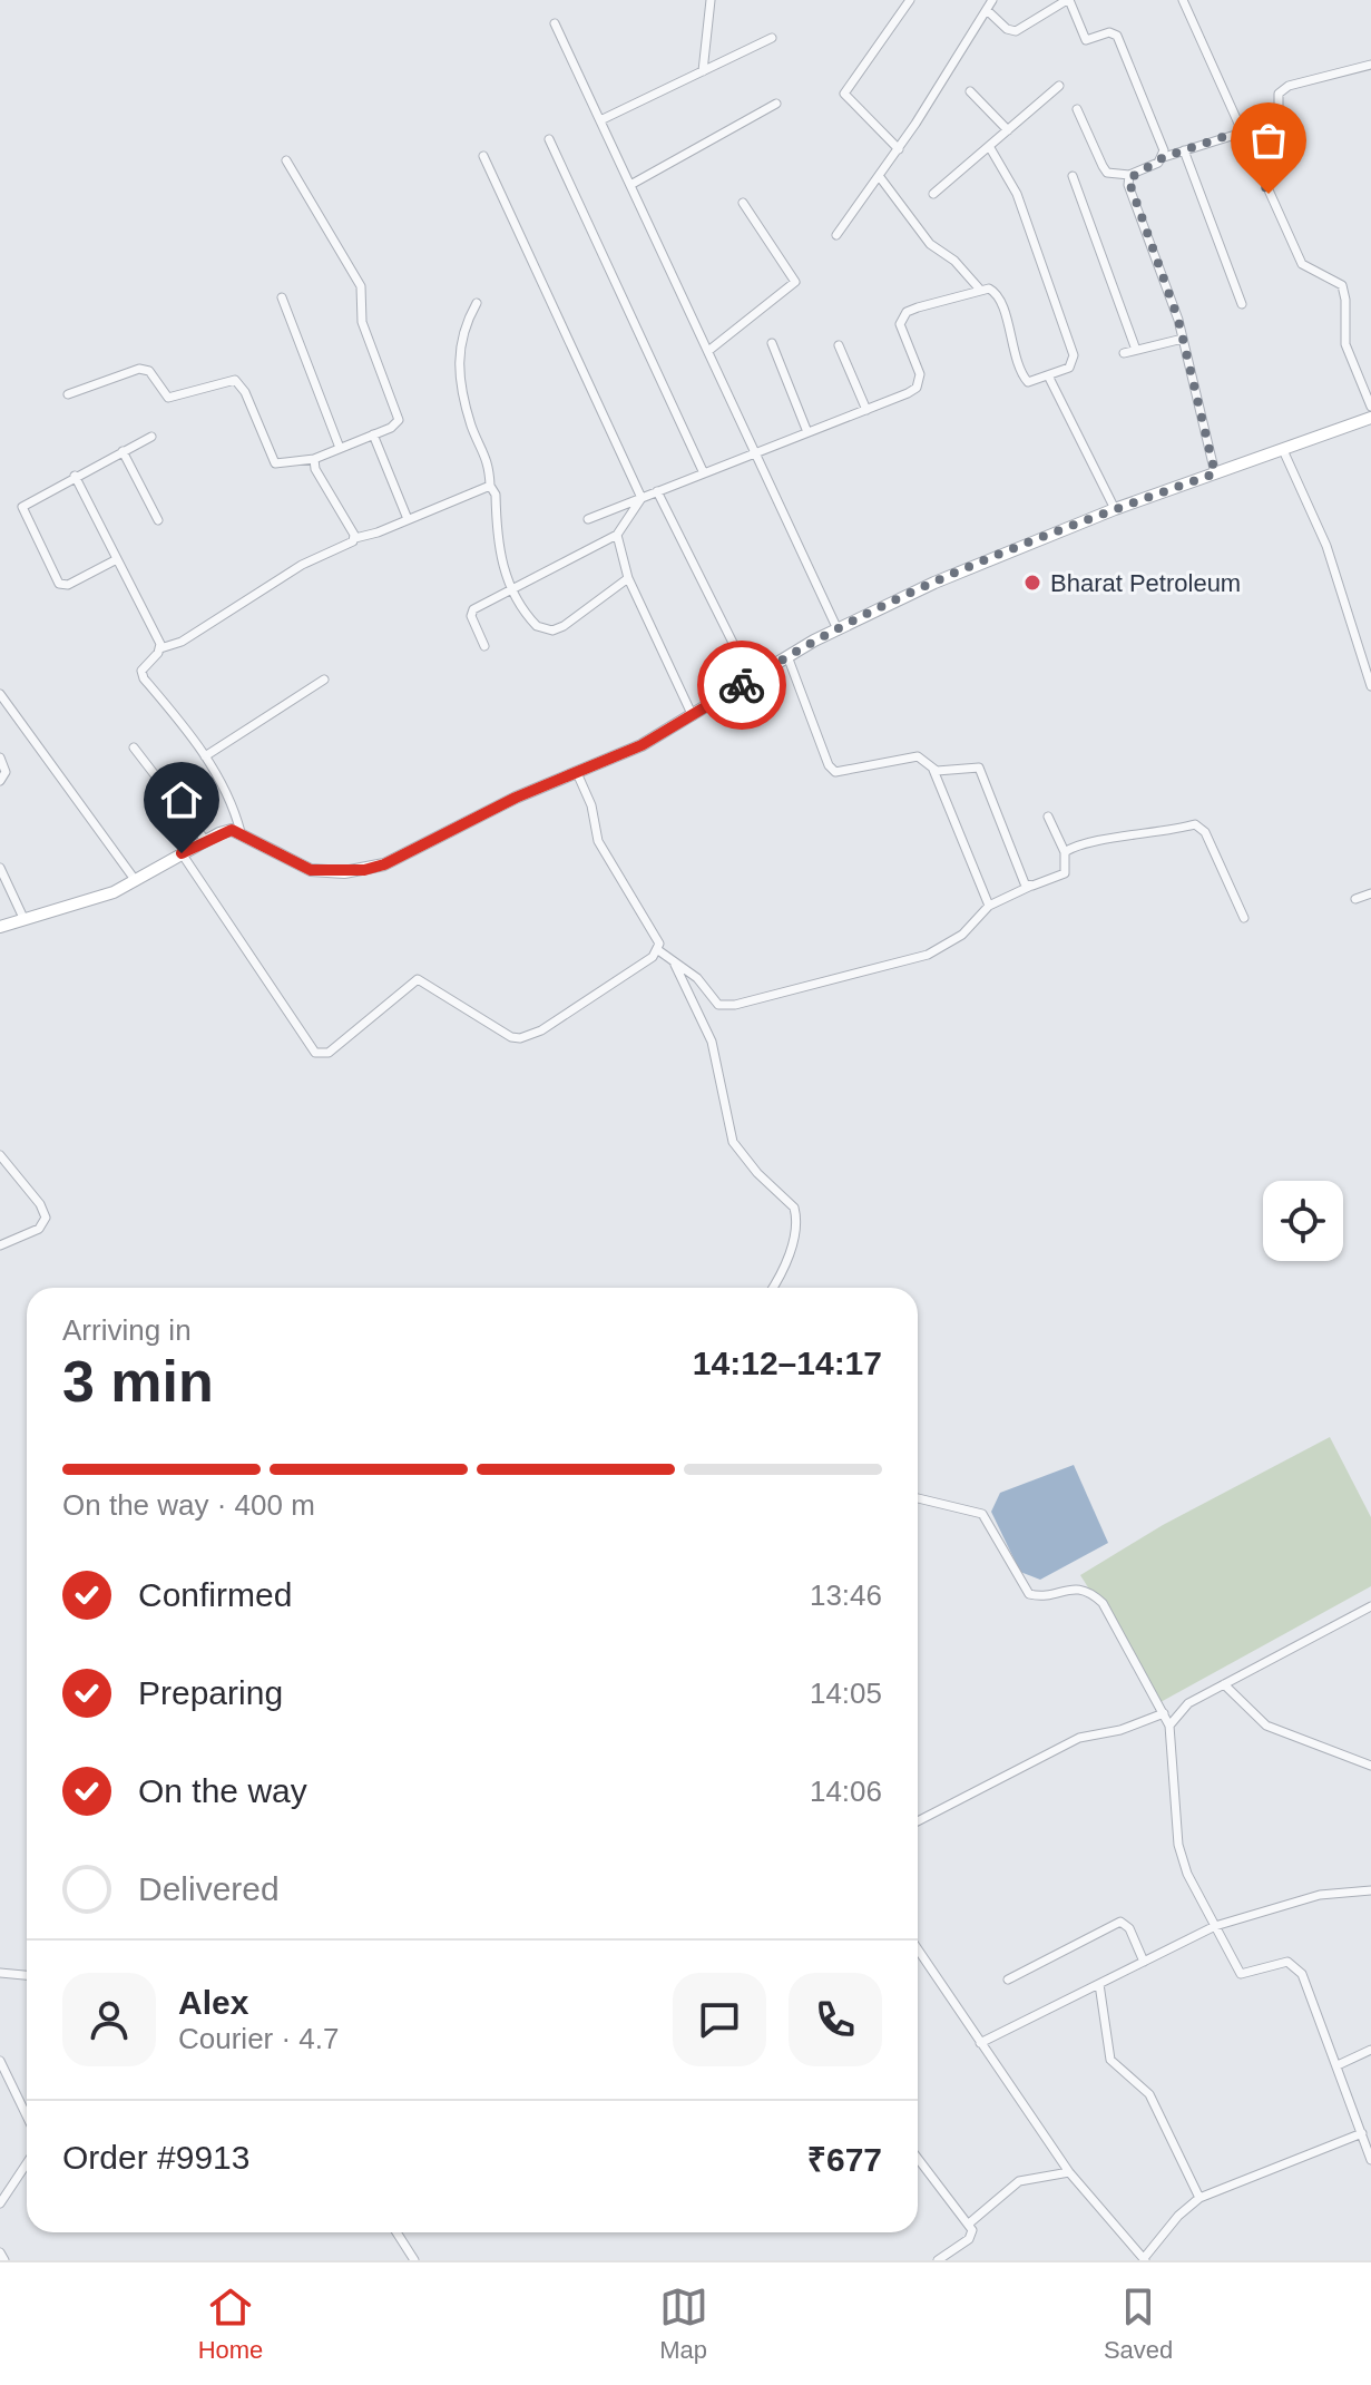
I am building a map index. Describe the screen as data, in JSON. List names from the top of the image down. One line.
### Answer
{"places":["Bharat Petroleum"],"page":{"heading":["3 min","Arriving in","14:12–14:17"],"panel":["Alex","Courier · 4.7","Order #9913","₹677"],"bar":"On the way · 400 m","list":[["Confirmed","13:46"],["Preparing","14:05"],["On the way","14:06"],"Delivered"],"tabs":["Home","Map","Saved"]}}
